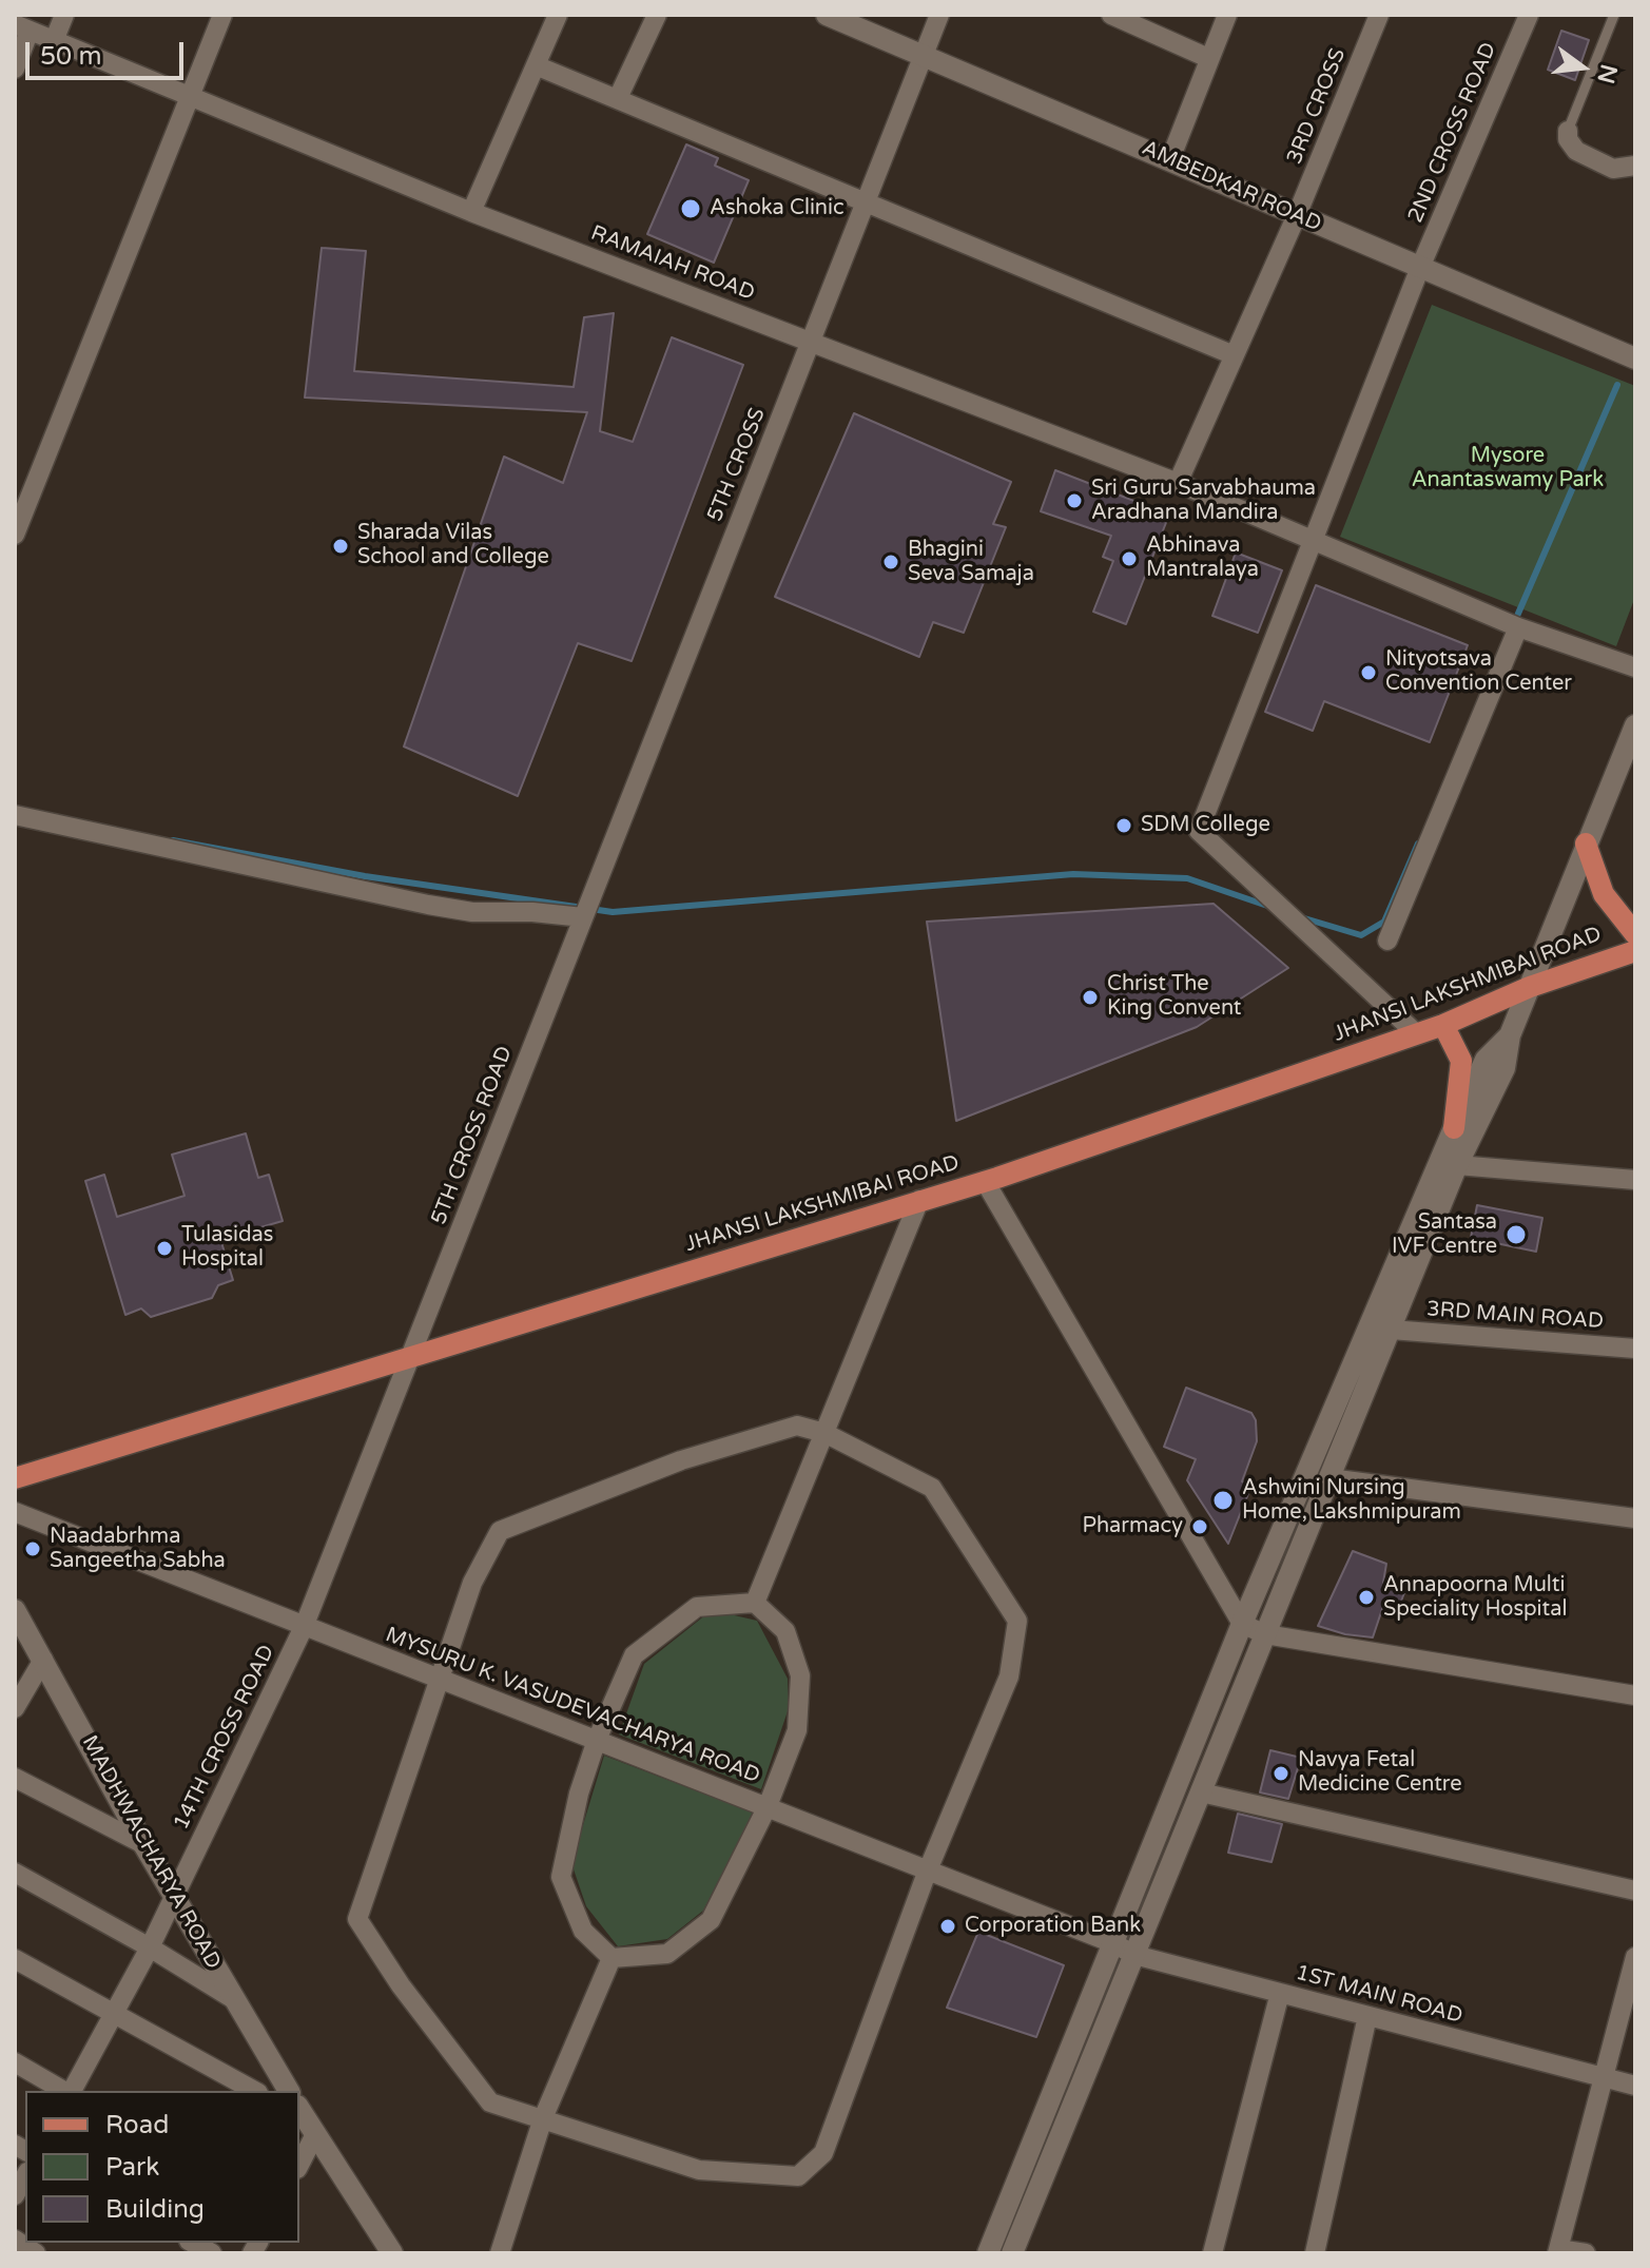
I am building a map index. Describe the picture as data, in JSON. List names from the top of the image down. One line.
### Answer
{"streets":{"main road":["JHANSI LAKSHMIBAI ROAD"],"street":["3RD CROSS","2ND CROSS ROAD","AMBEDKAR ROAD","RAMAIAH ROAD","5TH CROSS","5TH CROSS ROAD","3RD MAIN ROAD","MYSURU K. VASUDEVACHARYA ROAD","14TH CROSS ROAD","MADHWACHARYA ROAD","1ST MAIN ROAD"]},"crossings":[["3RD CROSS","AMBEDKAR ROAD"],["3RD CROSS","RAMAIAH ROAD"],["2ND CROSS ROAD","AMBEDKAR ROAD"],["2ND CROSS ROAD","RAMAIAH ROAD"],["2ND CROSS ROAD","JHANSI LAKSHMIBAI ROAD"],["AMBEDKAR ROAD","5TH CROSS"],["RAMAIAH ROAD","5TH CROSS"],["5TH CROSS","5TH CROSS ROAD"],["JHANSI LAKSHMIBAI ROAD","5TH CROSS ROAD"],["5TH CROSS ROAD","MYSURU K. VASUDEVACHARYA ROAD"],["5TH CROSS ROAD","14TH CROSS ROAD"],["MYSURU K. VASUDEVACHARYA ROAD","14TH CROSS ROAD"],["MYSURU K. VASUDEVACHARYA ROAD","1ST MAIN ROAD"],["14TH CROSS ROAD","MADHWACHARYA ROAD"]],"parks":["Mysore Anantaswamy Park"],"places":["Ashoka Clinic","Sri Guru Sarvabhauma Aradhana Mandira","Sharada Vilas School and College","Abhinava Mantralaya","Bhagini Seva Samaja","Nityotsava Convention Center","SDM College","Christ The King Convent","Santasa IVF Centre","Tulasidas Hospital","Ashwini Nursing Home, Lakshmipuram","Pharmacy","Naadabrhma Sangeetha Sabha","Annapoorna Multi Speciality Hospital","Navya Fetal Medicine Centre","Corporation Bank"],"legend":["Road","Park","Building"],"scale_bar":"50 m","north":"right"}
